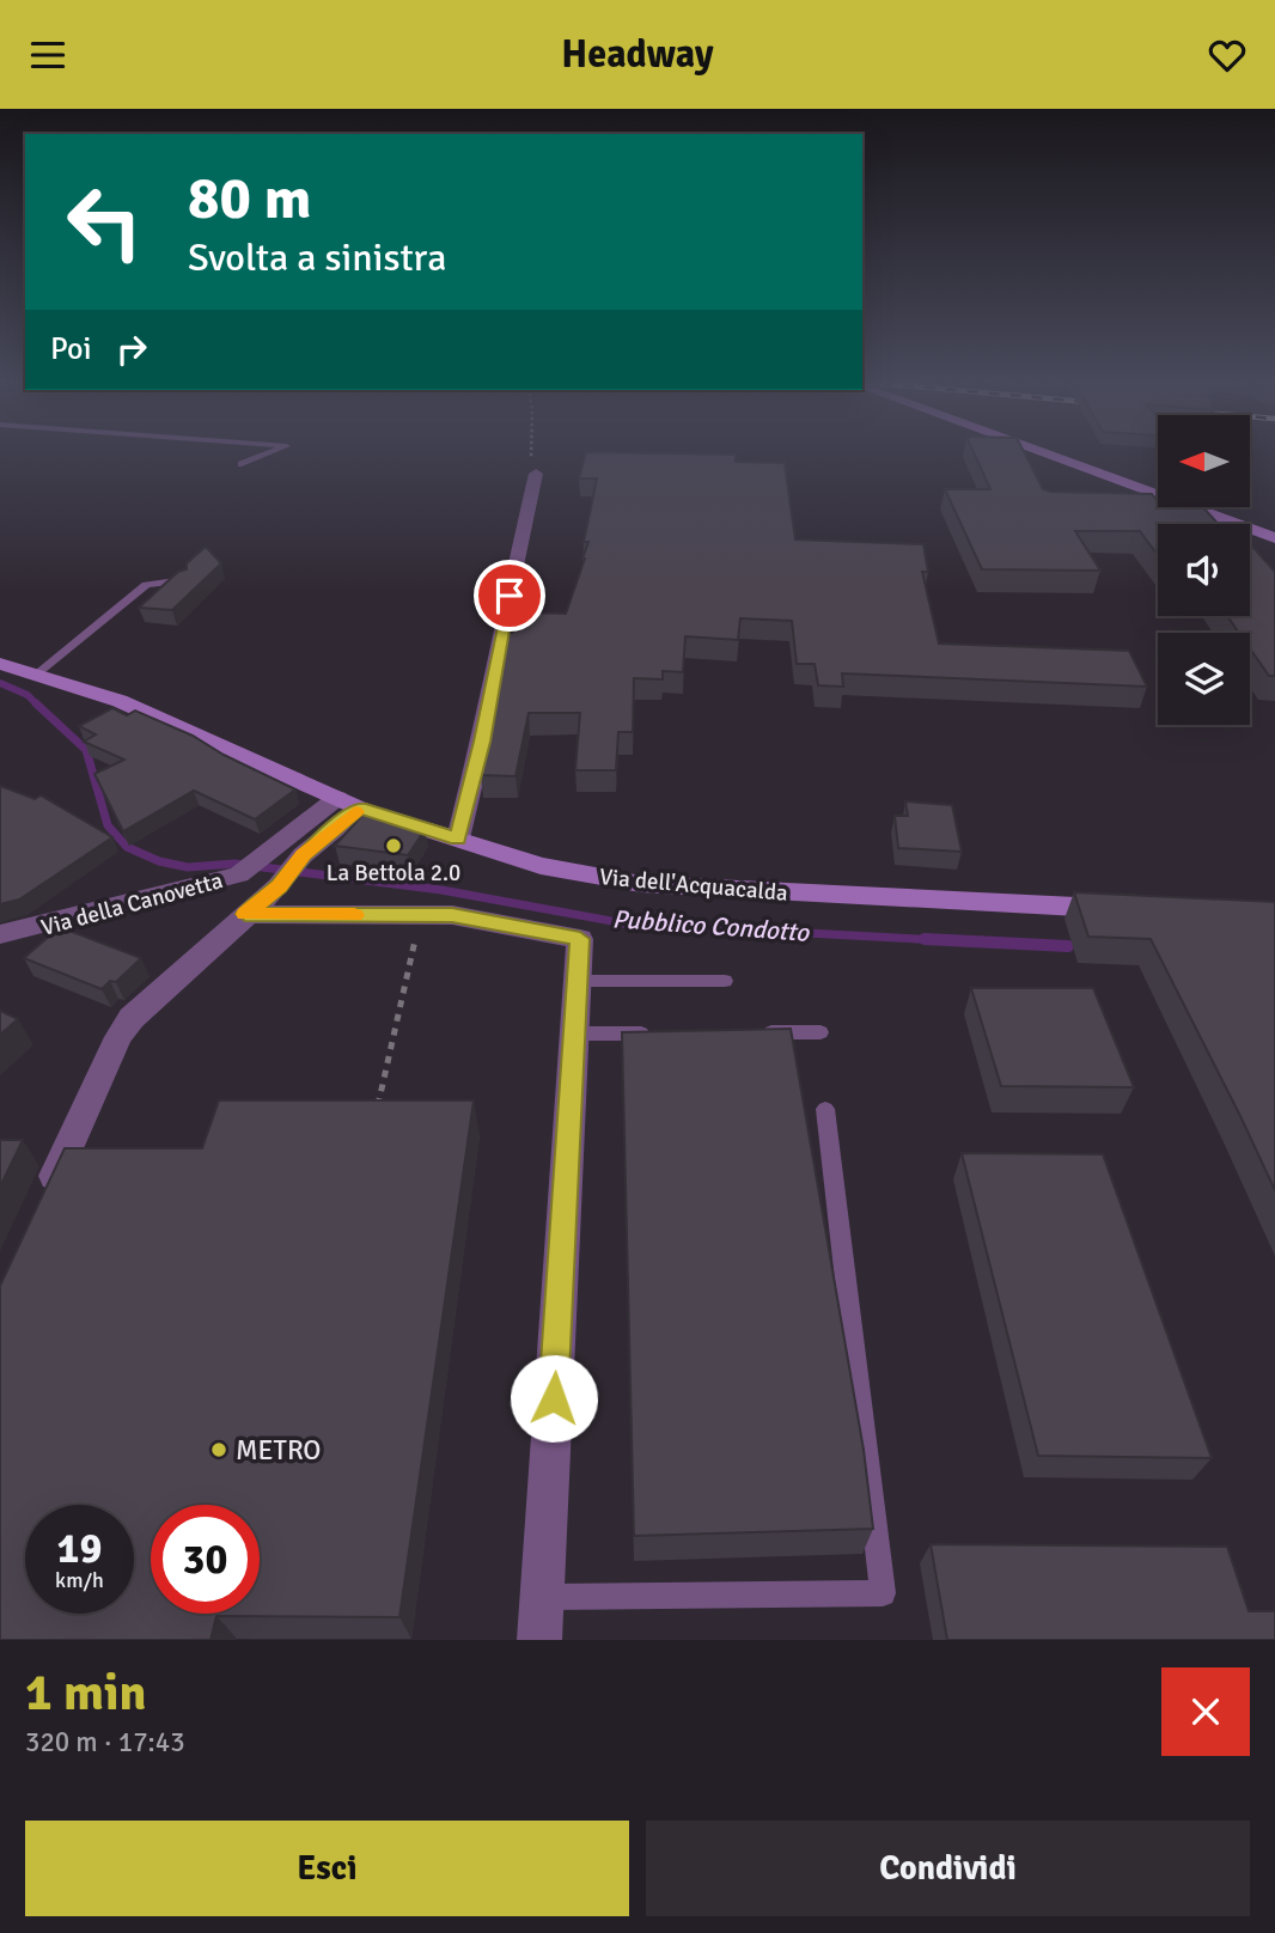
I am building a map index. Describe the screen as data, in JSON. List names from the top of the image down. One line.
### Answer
{"streets":{"street":["Via dell'Acquacalda","Via della Canovetta"]},"crossings":[["Via dell'Acquacalda","Via della Canovetta"]],"water":["Pubblico Condotto"],"places":["La Bettola 2.0","METRO"],"north":"left","page":{"header":"Headway","turn":["80 m","Svolta a sinistra"],"then":"Poi","speed":"19 km/h","limit":"30","heading":["1 min","320 m · 17:43"],"buttons":["Esci","Condividi"]}}
